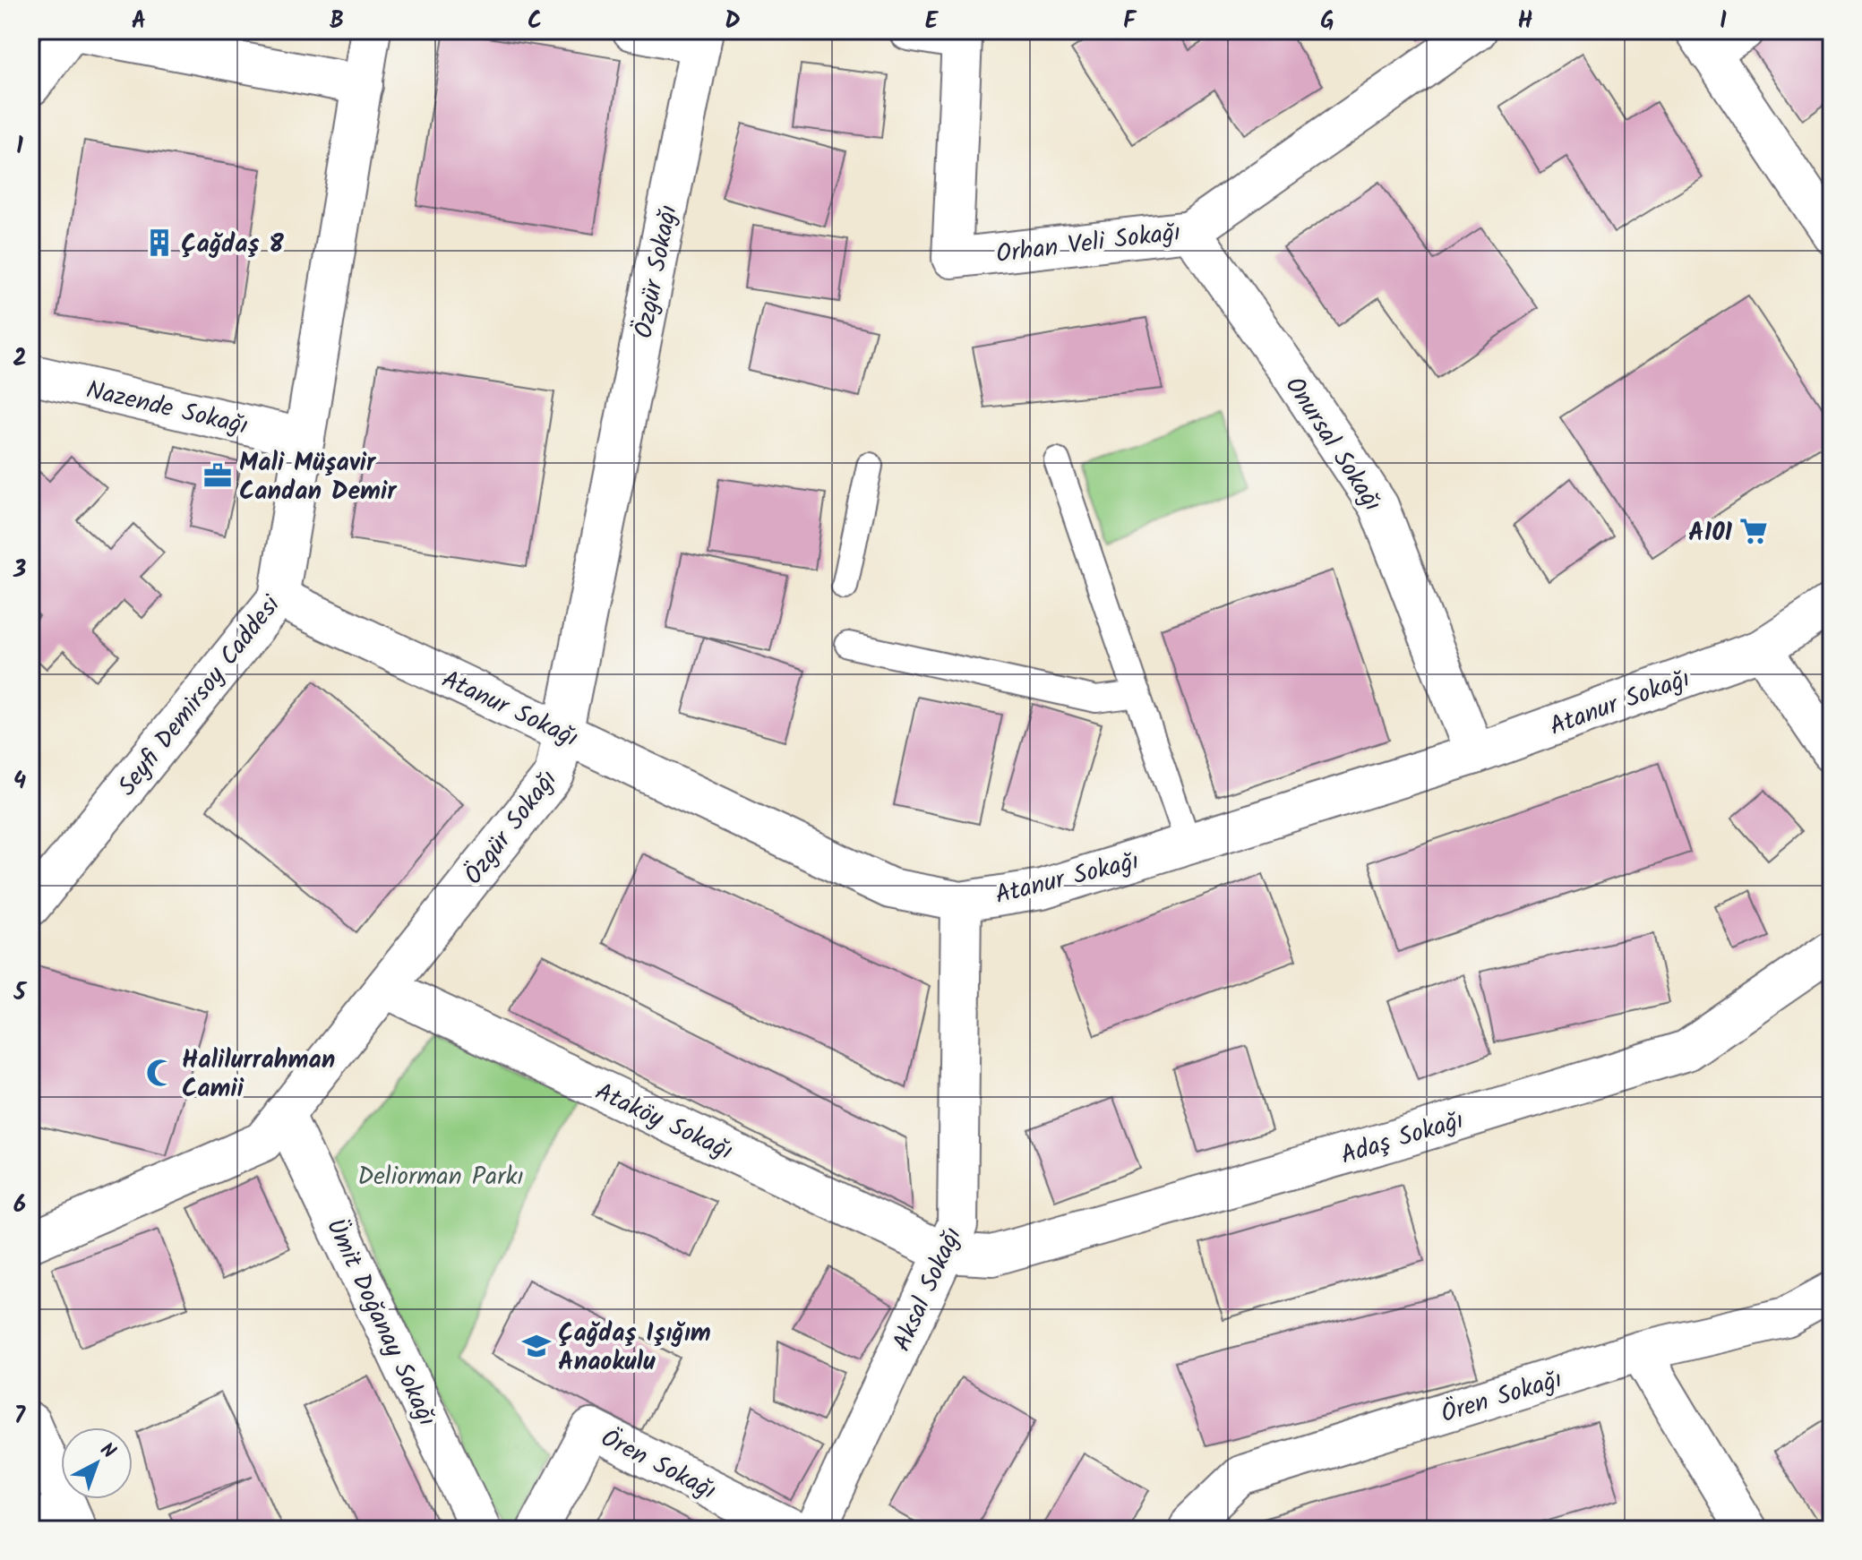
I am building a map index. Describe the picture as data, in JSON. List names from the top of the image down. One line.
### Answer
{"streets":{"street":["Orhan Veli Sokağı","Özgür Sokağı","Nazende Sokağı","Onursal Sokağı","Seyfi Demirsoy Caddesi","Atanur Sokağı","Ataköy Sokağı","Adaş Sokağı","Aksal Sokağı","Ümit Doğanay Sokağı","Ören Sokağı"]},"crossings":[["Orhan Veli Sokağı","Onursal Sokağı"],["Özgür Sokağı","Atanur Sokağı"],["Özgür Sokağı","Ataköy Sokağı"],["Özgür Sokağı","Ümit Doğanay Sokağı"],["Nazende Sokağı","Seyfi Demirsoy Caddesi"],["Onursal Sokağı","Atanur Sokağı"],["Seyfi Demirsoy Caddesi","Atanur Sokağı"],["Atanur Sokağı","Aksal Sokağı"],["Ataköy Sokağı","Adaş Sokağı"],["Ataköy Sokağı","Aksal Sokağı"],["Adaş Sokağı","Aksal Sokağı"]],"parks":["Deliorman Parkı"],"places":{"building":["Çağdaş 8"],"office":["Mali Müşavir Candan Demir"],"supermarket":["A101"],"mosque":["Halilurrahman Camii"],"school or university":["Çağdaş Işığım Anaokulu"]},"north":"top right","grid":{"columns":["A","B","C","D","E","F","G","H","I"],"rows":["1","2","3","4","5","6","7"]}}
